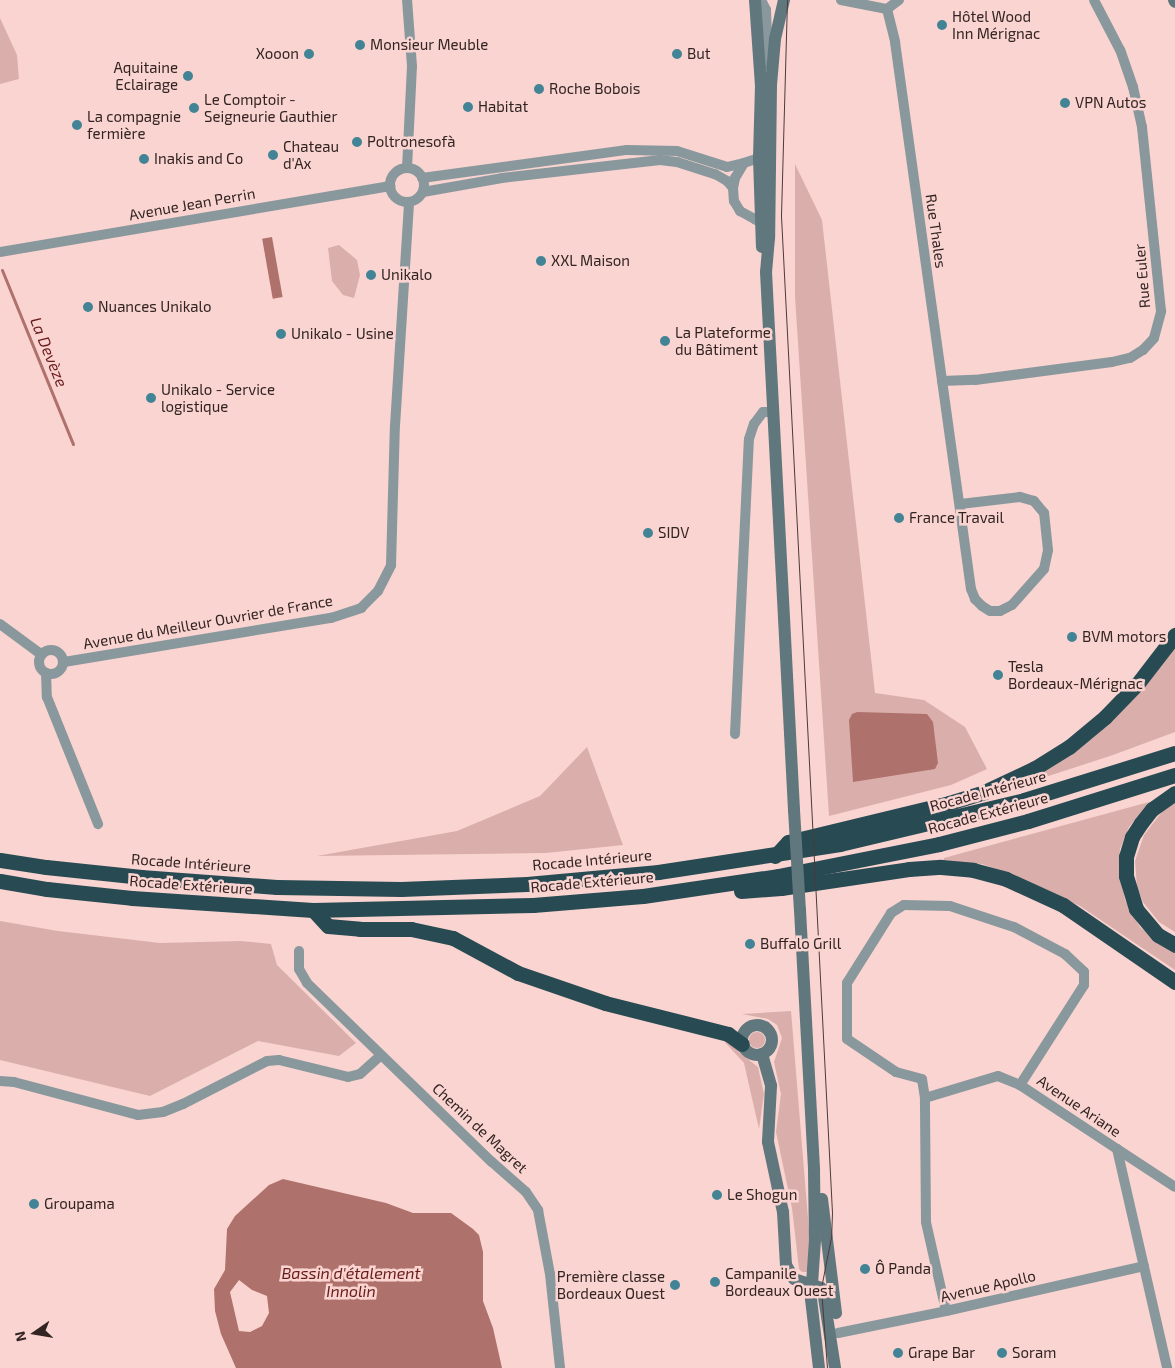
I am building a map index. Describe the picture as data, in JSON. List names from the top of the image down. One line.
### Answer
{"streets":{"highway":["Rocade Intérieure","Rocade Extérieure"],"street":["Avenue Jean Perrin","Rue Thales","Rue Euler","Avenue du Meilleur Ouvrier de France","Avenue Ariane","Chemin de Magret","Avenue Apollo"]},"crossings":[["Avenue Jean Perrin","Avenue du Meilleur Ouvrier de France"],["Rue Thales","Rue Euler"],["Avenue Ariane","Avenue Apollo"]],"water":["La Devèze","Bassin d'étalement Innolin"],"places":["Hôtel Wood Inn Mérignac","Monsieur Meuble","Xooon","But","Aquitaine Eclairage","Roche Bobois","VPN Autos","Habitat","Le Comptoir - Seigneurie Gauthier","La compagnie fermière","Poltronesofà","Chateau d'Ax","Inakis and Co","XXL Maison","Unikalo","Nuances Unikalo","Unikalo - Usine","La Plateforme du Bâtiment","Unikalo - Service logistique","France Travail","SIDV","BVM motors","Tesla Bordeaux-Mérignac","Buffalo Grill","Le Shogun","Groupama","Ô Panda","Campanile Bordeaux Ouest","Première classe Bordeaux Ouest","Grape Bar","Soram"],"north":"left"}
